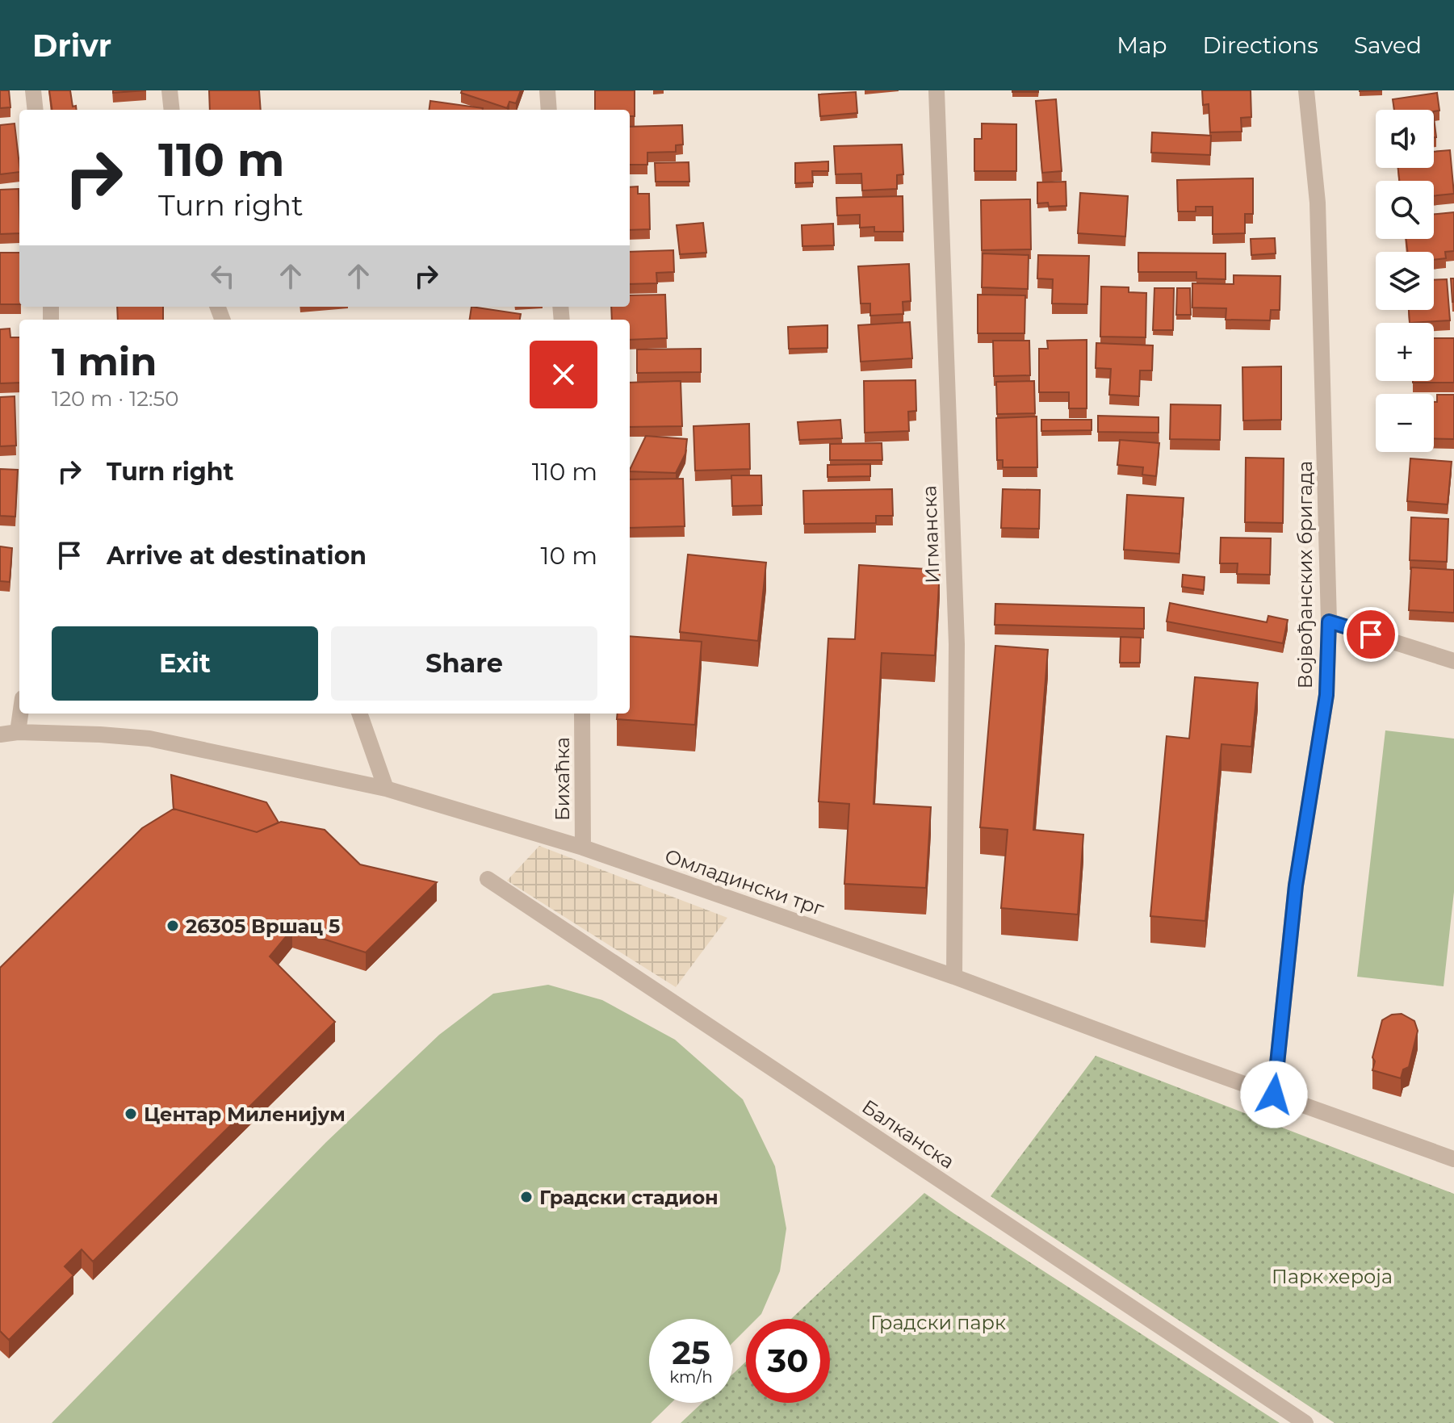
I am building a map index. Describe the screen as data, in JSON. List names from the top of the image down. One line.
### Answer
{"streets":{"street":["Игманска","Војвођанских бригада","Бихаћка","Омладински трг","Балканска"]},"crossings":[["Игманска","Омладински трг"],["Војвођанских бригада","Омладински трг"],["Бихаћка","Омладински трг"]],"parks":["Парк хероја","Градски парк"],"places":["26305 Вршац 5","Центар Миленијум","Градски стадион"],"page":{"header":"Drivr","nav":["Map","Directions","Saved"],"map_buttons":["+","−"],"turn":["110 m","Turn right"],"heading":["1 min","120 m · 12:50"],"list":[{"name":"Turn right","value":"110 m"},{"name":"Arrive at destination","value":"10 m"}],"buttons":["Exit","Share"],"speed":"25 km/h","limit":"30"}}
